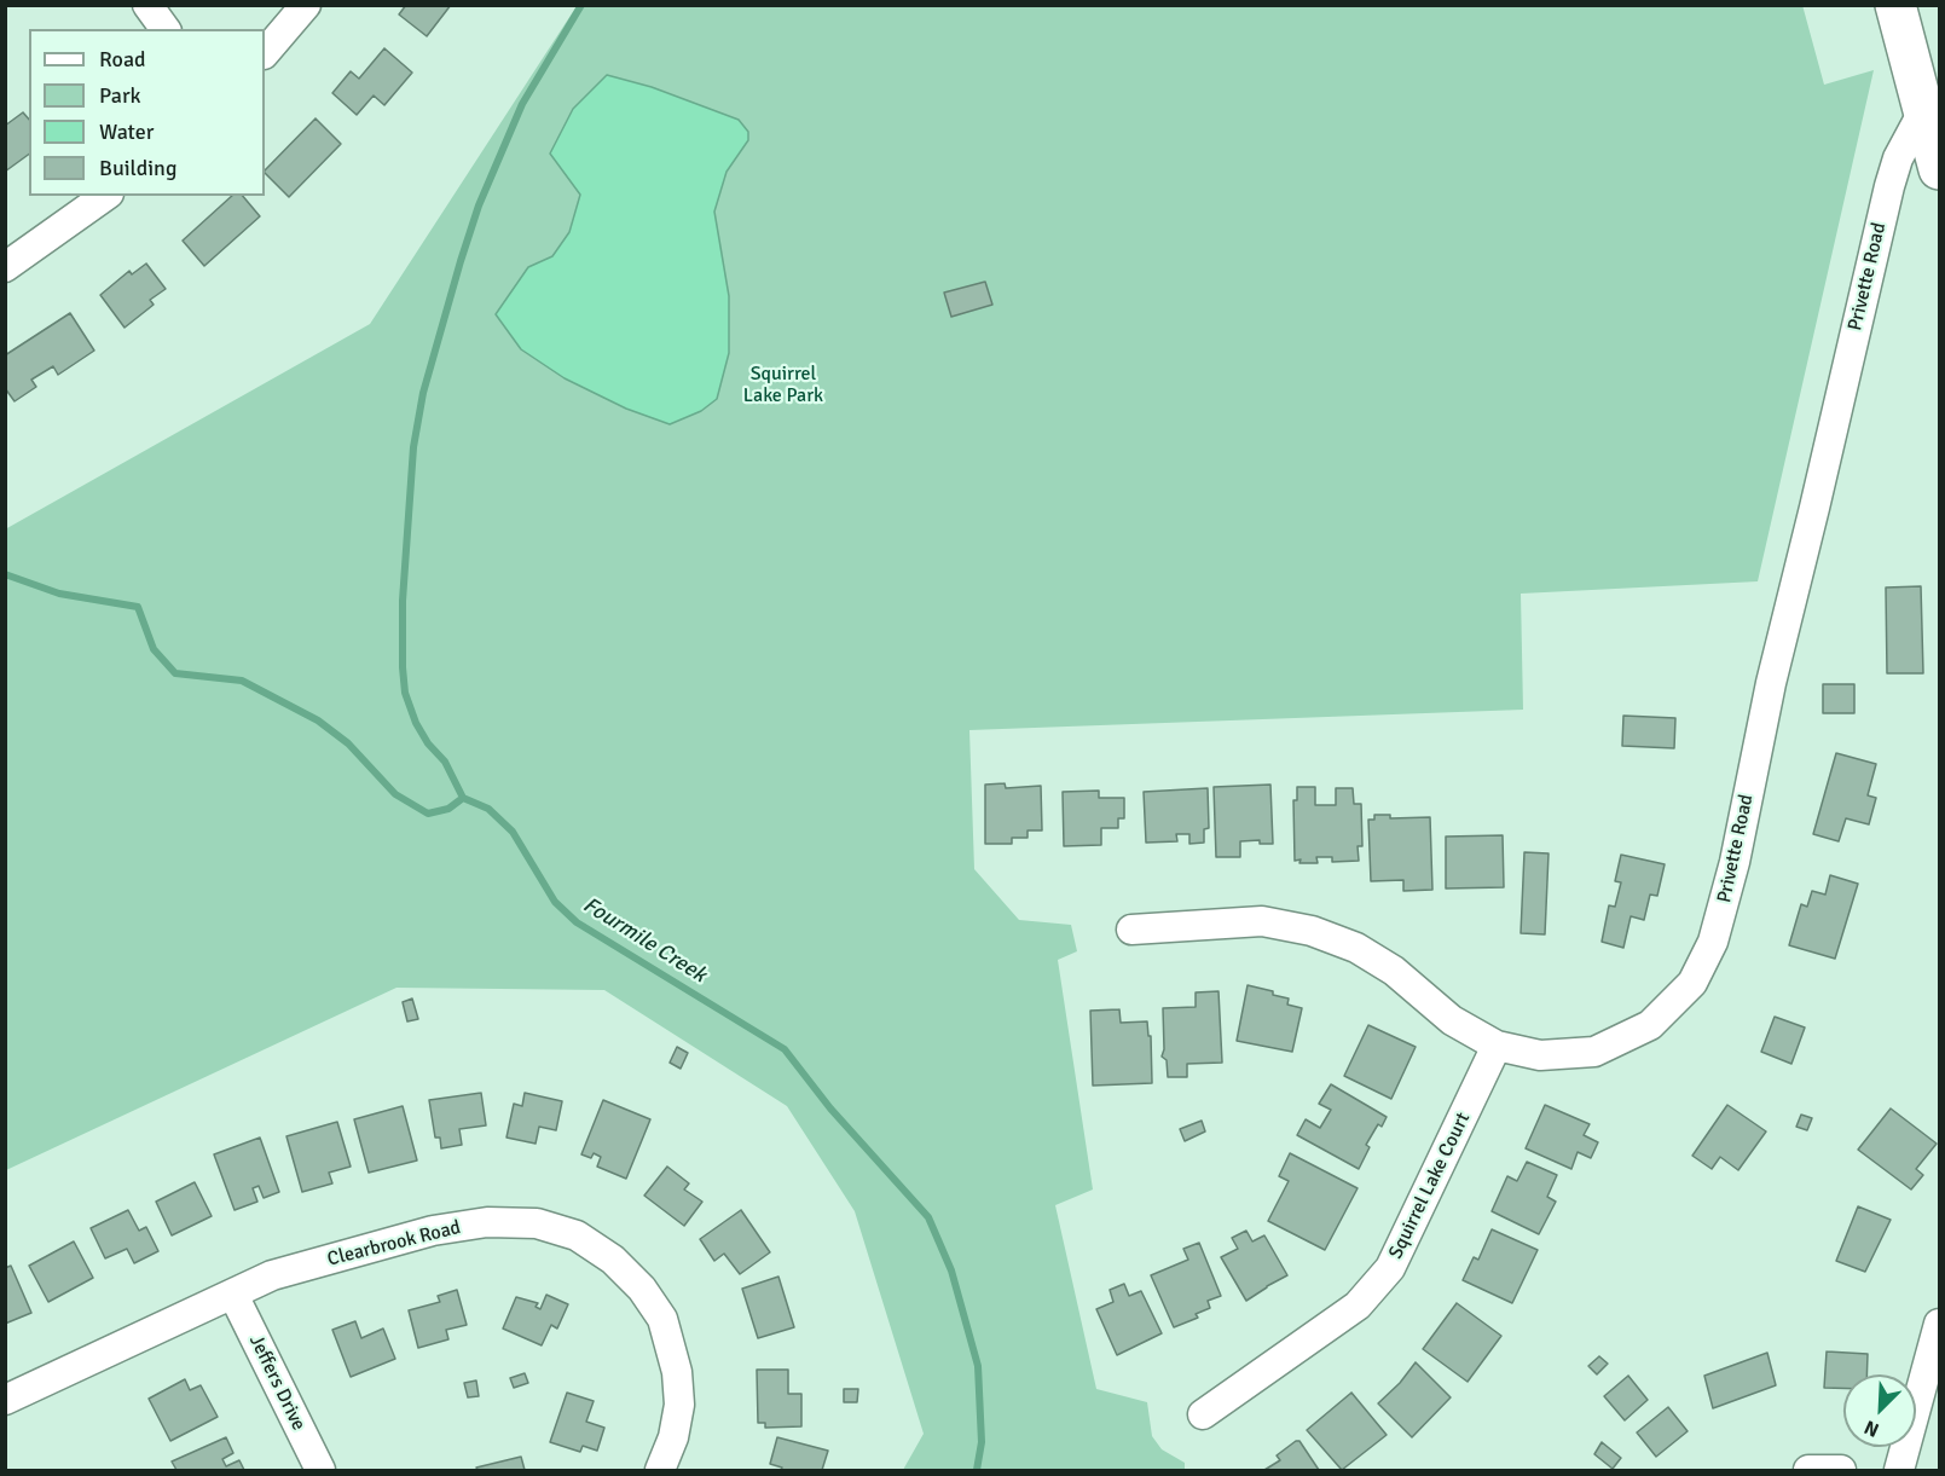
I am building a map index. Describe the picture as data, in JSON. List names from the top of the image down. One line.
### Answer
{"streets":{"street":["Privette Road","Squirrel Lake Court","Clearbrook Road","Jeffers Drive"]},"crossings":[["Privette Road","Squirrel Lake Court"],["Clearbrook Road","Jeffers Drive"]],"water":["Fourmile Creek"],"parks":["Squirrel Lake Park"],"legend":["Road","Park","Water","Building"],"north":"bottom left"}
